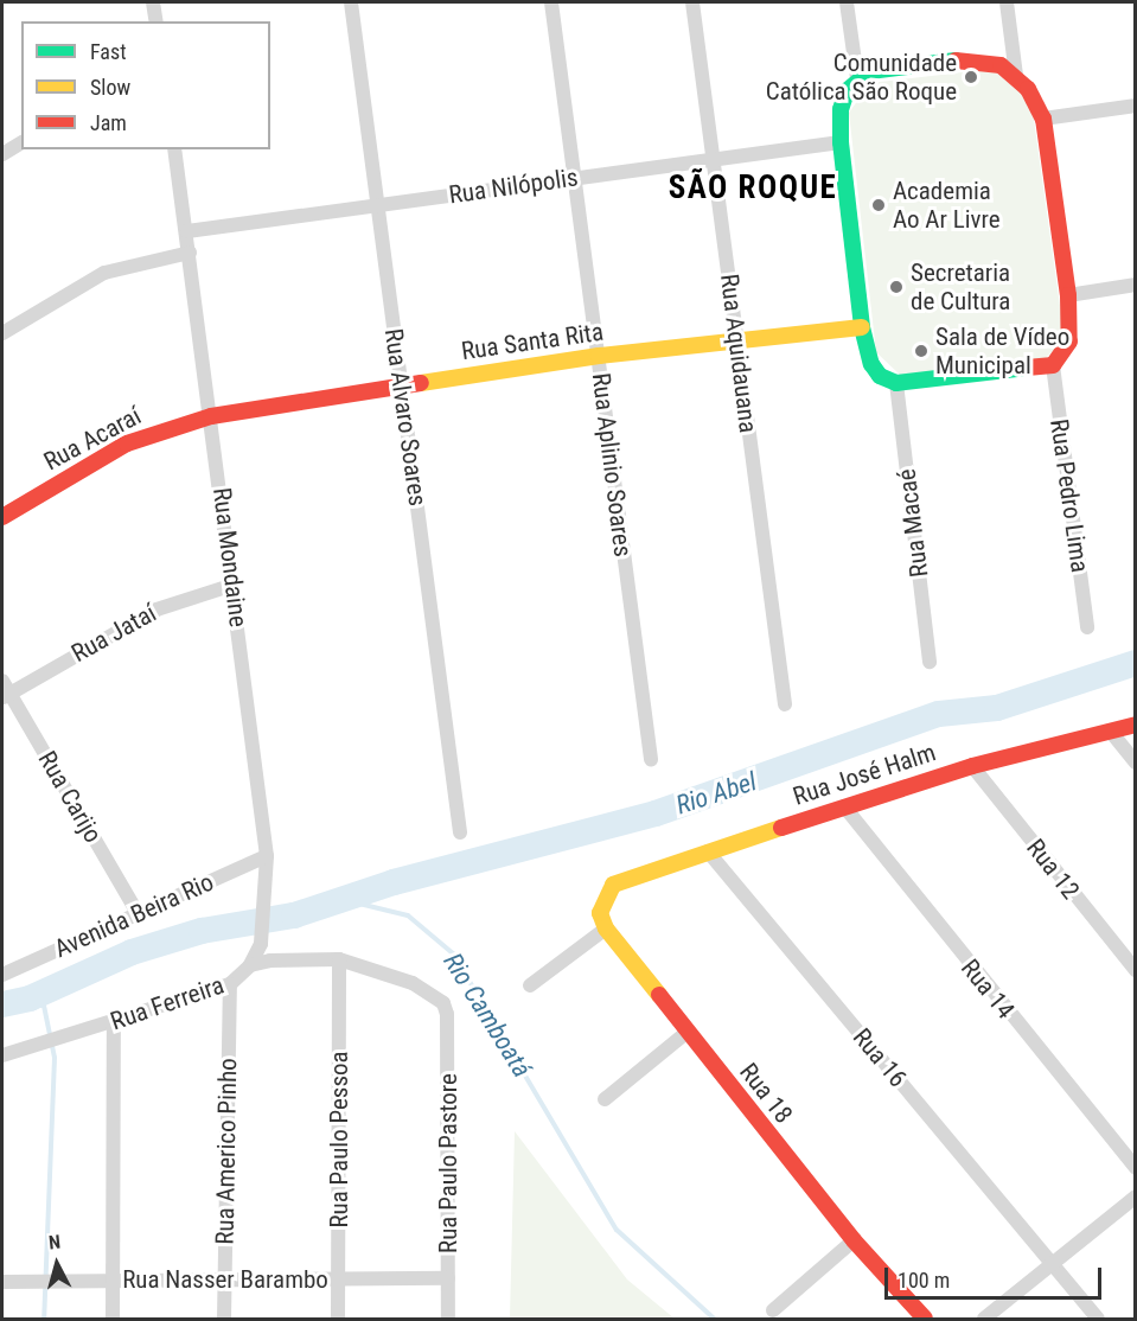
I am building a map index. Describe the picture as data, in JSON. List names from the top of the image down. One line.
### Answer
{"streets":{"street":["Rua Nilópolis","Rua Santa Rita","Rua Aquidauana","Rua Alvaro Soares","Rua Acaraí","Rua Aplinio Soares","Rua Pedro Lima","Rua Macaé","Rua Mondaine","Rua Jataí","Rua José Halm","Rua Carijo","Rua 12","Avenida Beira Rio","Rua 14","Rua Ferreira","Rua 16","Rua 18","Rua Paulo Pessoa","Rua Americo Pinho","Rua Paulo Pastore","Rua Nasser Barambo"]},"crossings":[["Rua Nilópolis","Rua Aquidauana"],["Rua Nilópolis","Rua Alvaro Soares"],["Rua Nilópolis","Rua Aplinio Soares"],["Rua Nilópolis","Rua Mondaine"],["Rua Santa Rita","Rua Aquidauana"],["Rua Santa Rita","Rua Alvaro Soares"],["Rua Santa Rita","Rua Acaraí"],["Rua Santa Rita","Rua Aplinio Soares"],["Rua Santa Rita","Rua Mondaine"],["Rua Acaraí","Rua Mondaine"],["Rua Mondaine","Rua Jataí"],["Rua Mondaine","Avenida Beira Rio"],["Rua Mondaine","Rua Ferreira"],["Rua Jataí","Rua Carijo"],["Rua José Halm","Rua 12"],["Rua José Halm","Rua 14"],["Rua José Halm","Rua 16"],["Rua José Halm","Rua 18"],["Rua Carijo","Avenida Beira Rio"],["Rua Ferreira","Rua Paulo Pessoa"],["Rua Ferreira","Rua Americo Pinho"],["Rua Ferreira","Rua Paulo Pastore"],["Rua Paulo Pessoa","Rua Nasser Barambo"],["Rua Americo Pinho","Rua Nasser Barambo"],["Rua Paulo Pastore","Rua Nasser Barambo"]],"districts":["SÃO ROQUE"],"water":["Rio Abel","Rio Camboatá"],"places":["Comunidade Católica São Roque","Academia Ao Ar Livre","Secretaria de Cultura","Sala de Vídeo Municipal"],"legend":["Fast","Slow","Jam"],"scale_bar":"100 m","north":"top"}
